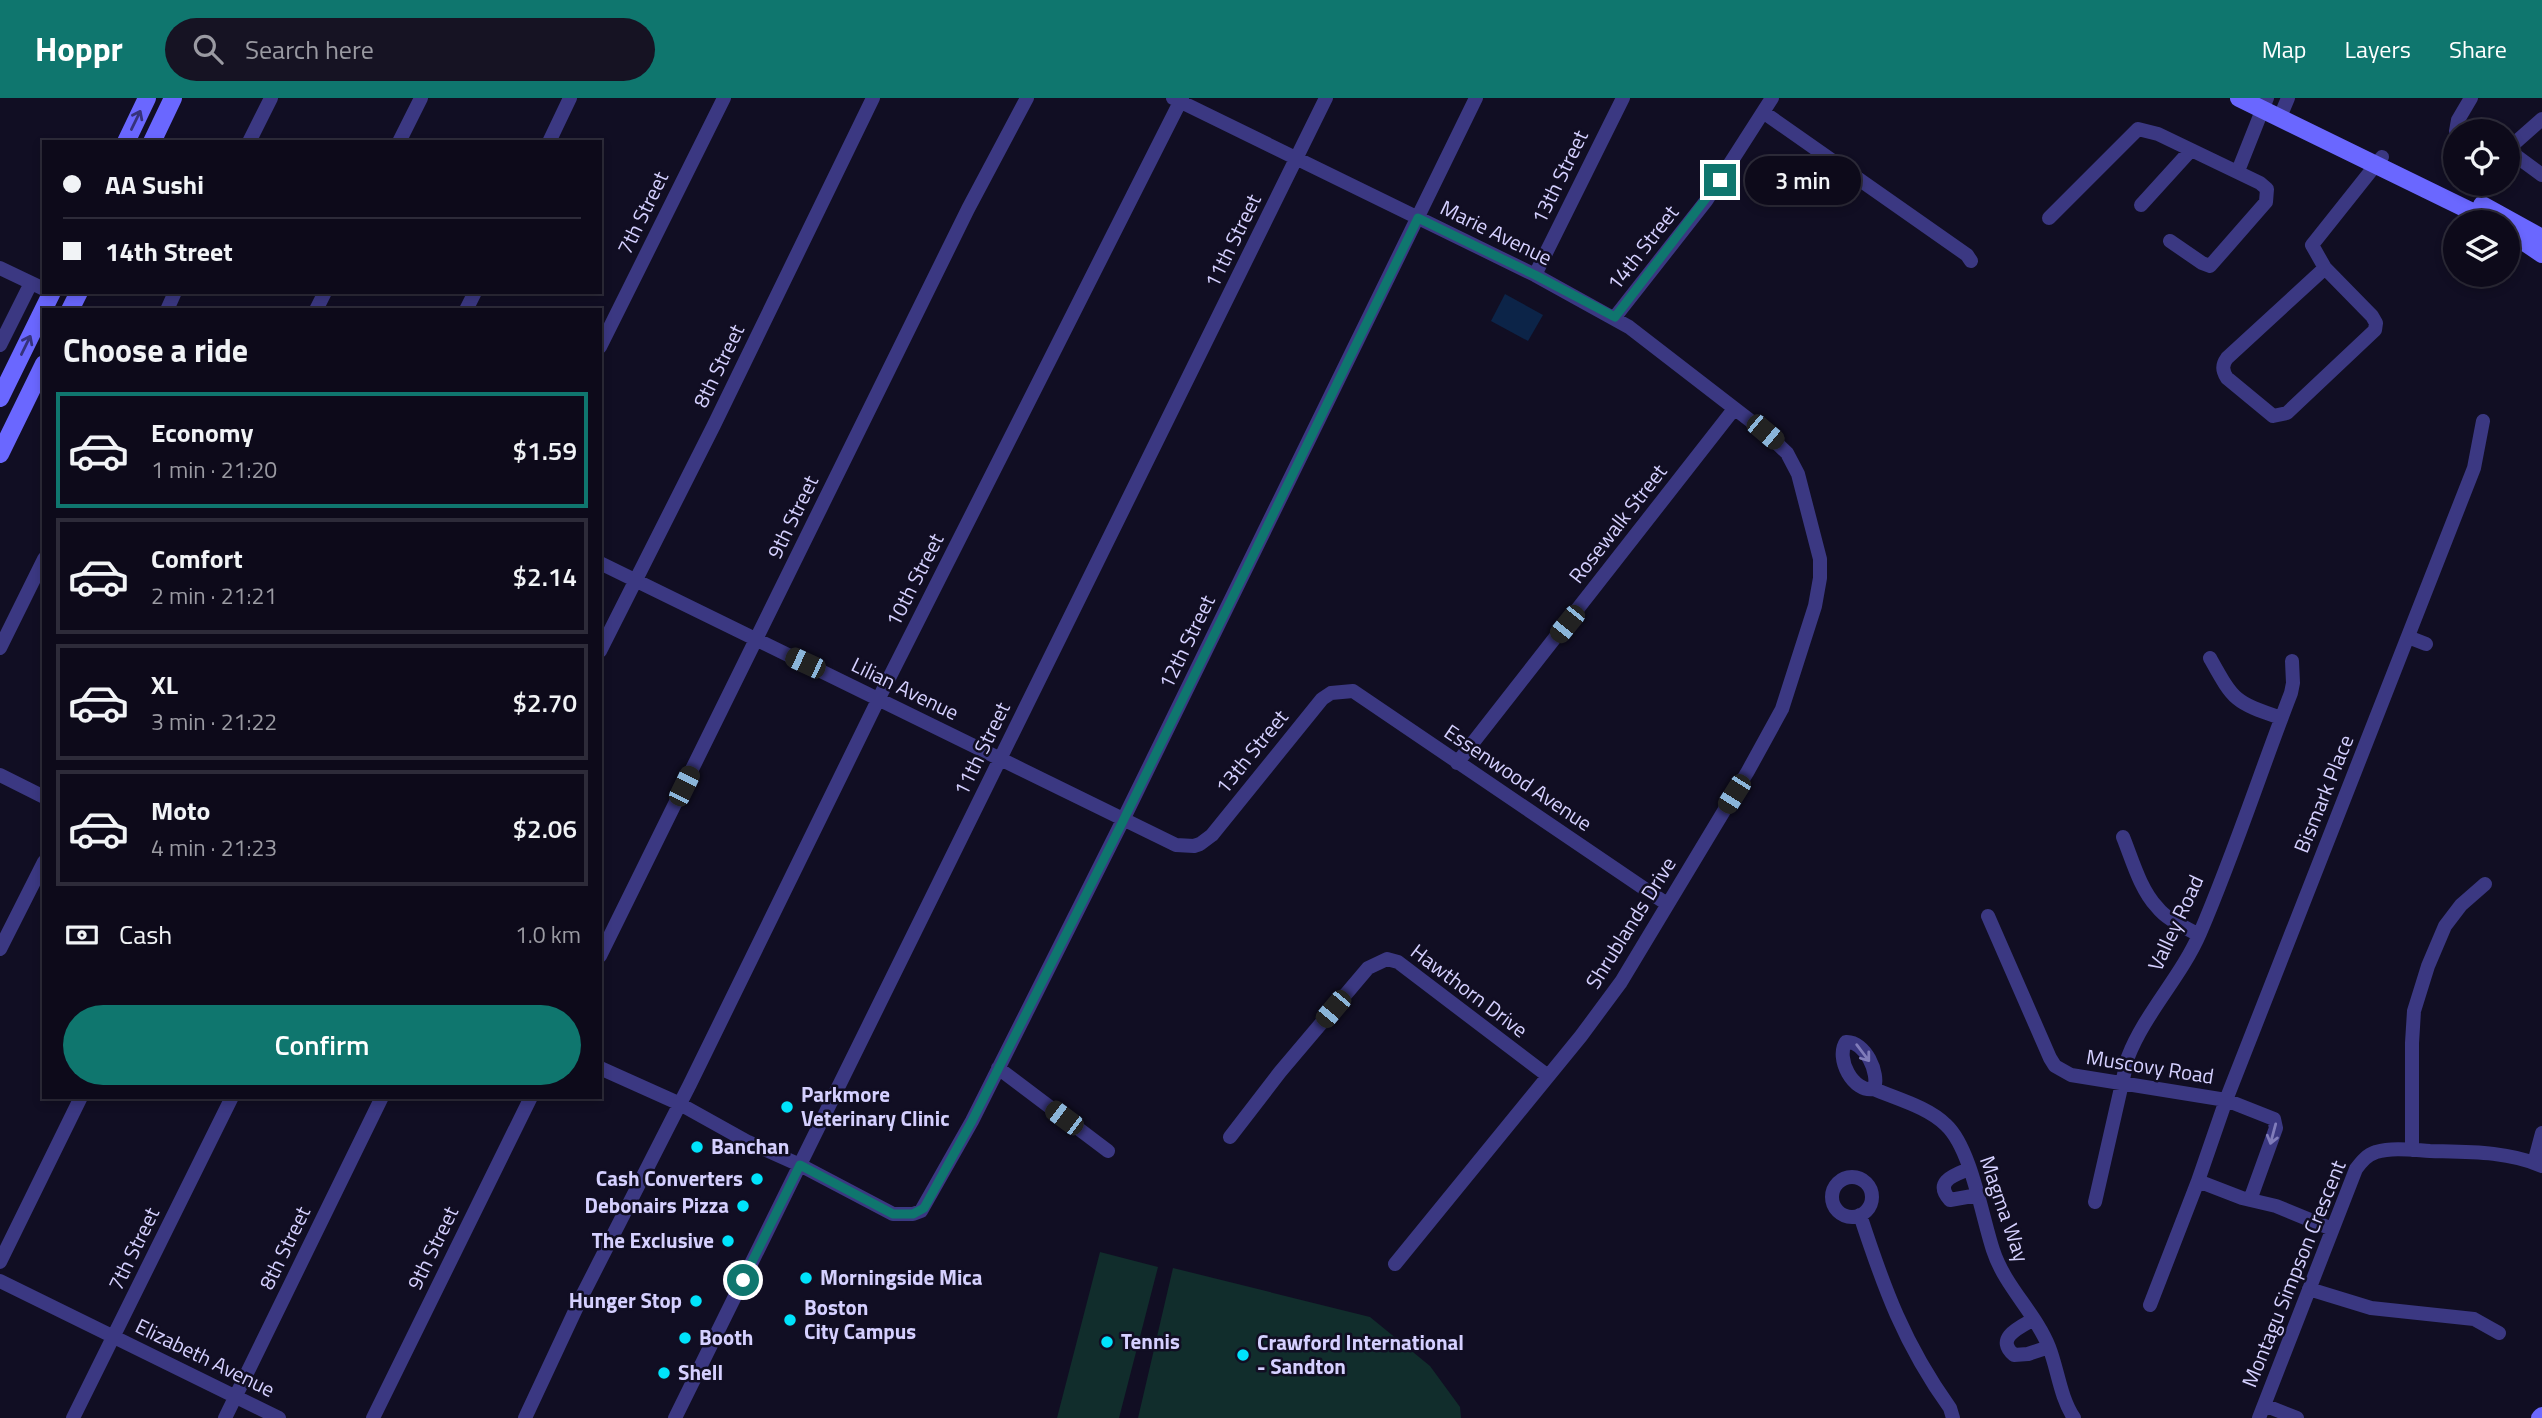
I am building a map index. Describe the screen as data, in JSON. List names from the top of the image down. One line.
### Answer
{"streets":{"street":["13th Street","7th Street","Marie Avenue","11th Street","14th Street","8th Street","9th Street","Rosewalk Street","10th Street","12th Street","Lilian Avenue","Essenwood Avenue","Bismark Place","Shrublands Drive","Valley Road","Hawthorn Drive","Muscovy Road","Magma Way","Montagu Simpson Crescent","Elizabeth Avenue"]},"crossings":[["13th Street","Marie Avenue"],["13th Street","Lilian Avenue"],["13th Street","Essenwood Avenue"],["7th Street","Elizabeth Avenue"],["Marie Avenue","11th Street"],["Marie Avenue","14th Street"],["Marie Avenue","Rosewalk Street"],["Marie Avenue","10th Street"],["Marie Avenue","12th Street"],["Marie Avenue","Shrublands Drive"],["11th Street","12th Street"],["11th Street","Lilian Avenue"],["8th Street","Lilian Avenue"],["8th Street","Elizabeth Avenue"],["9th Street","Lilian Avenue"],["Rosewalk Street","Essenwood Avenue"],["10th Street","Lilian Avenue"],["12th Street","Lilian Avenue"],["Essenwood Avenue","Shrublands Drive"],["Bismark Place","Muscovy Road"],["Shrublands Drive","Hawthorn Drive"],["Valley Road","Muscovy Road"]],"places":["Parkmore Veterinary Clinic","Banchan","Cash Converters","Debonairs Pizza","The Exclusive","Morningside Mica","Hunger Stop","Boston City Campus","Booth","Tennis","Crawford International - Sandton","Shell"],"page":{"header":"Hoppr","search":"Search here","nav":["Map","Layers","Share"],"banner":["AA Sushi","14th Street"],"bubble":"3 min","heading":"Choose a ride","list":[{"name":"Economy","note":"1 min · 21:20","value":"$1.59"},{"name":"Comfort","note":"2 min · 21:21","value":"$2.14"},{"name":"XL","note":"3 min · 21:22","value":"$2.70"},{"name":"Moto","note":"4 min · 21:23","value":"$2.06"}],"pay":["Cash","1.0 km"],"buttons":"Confirm"}}
